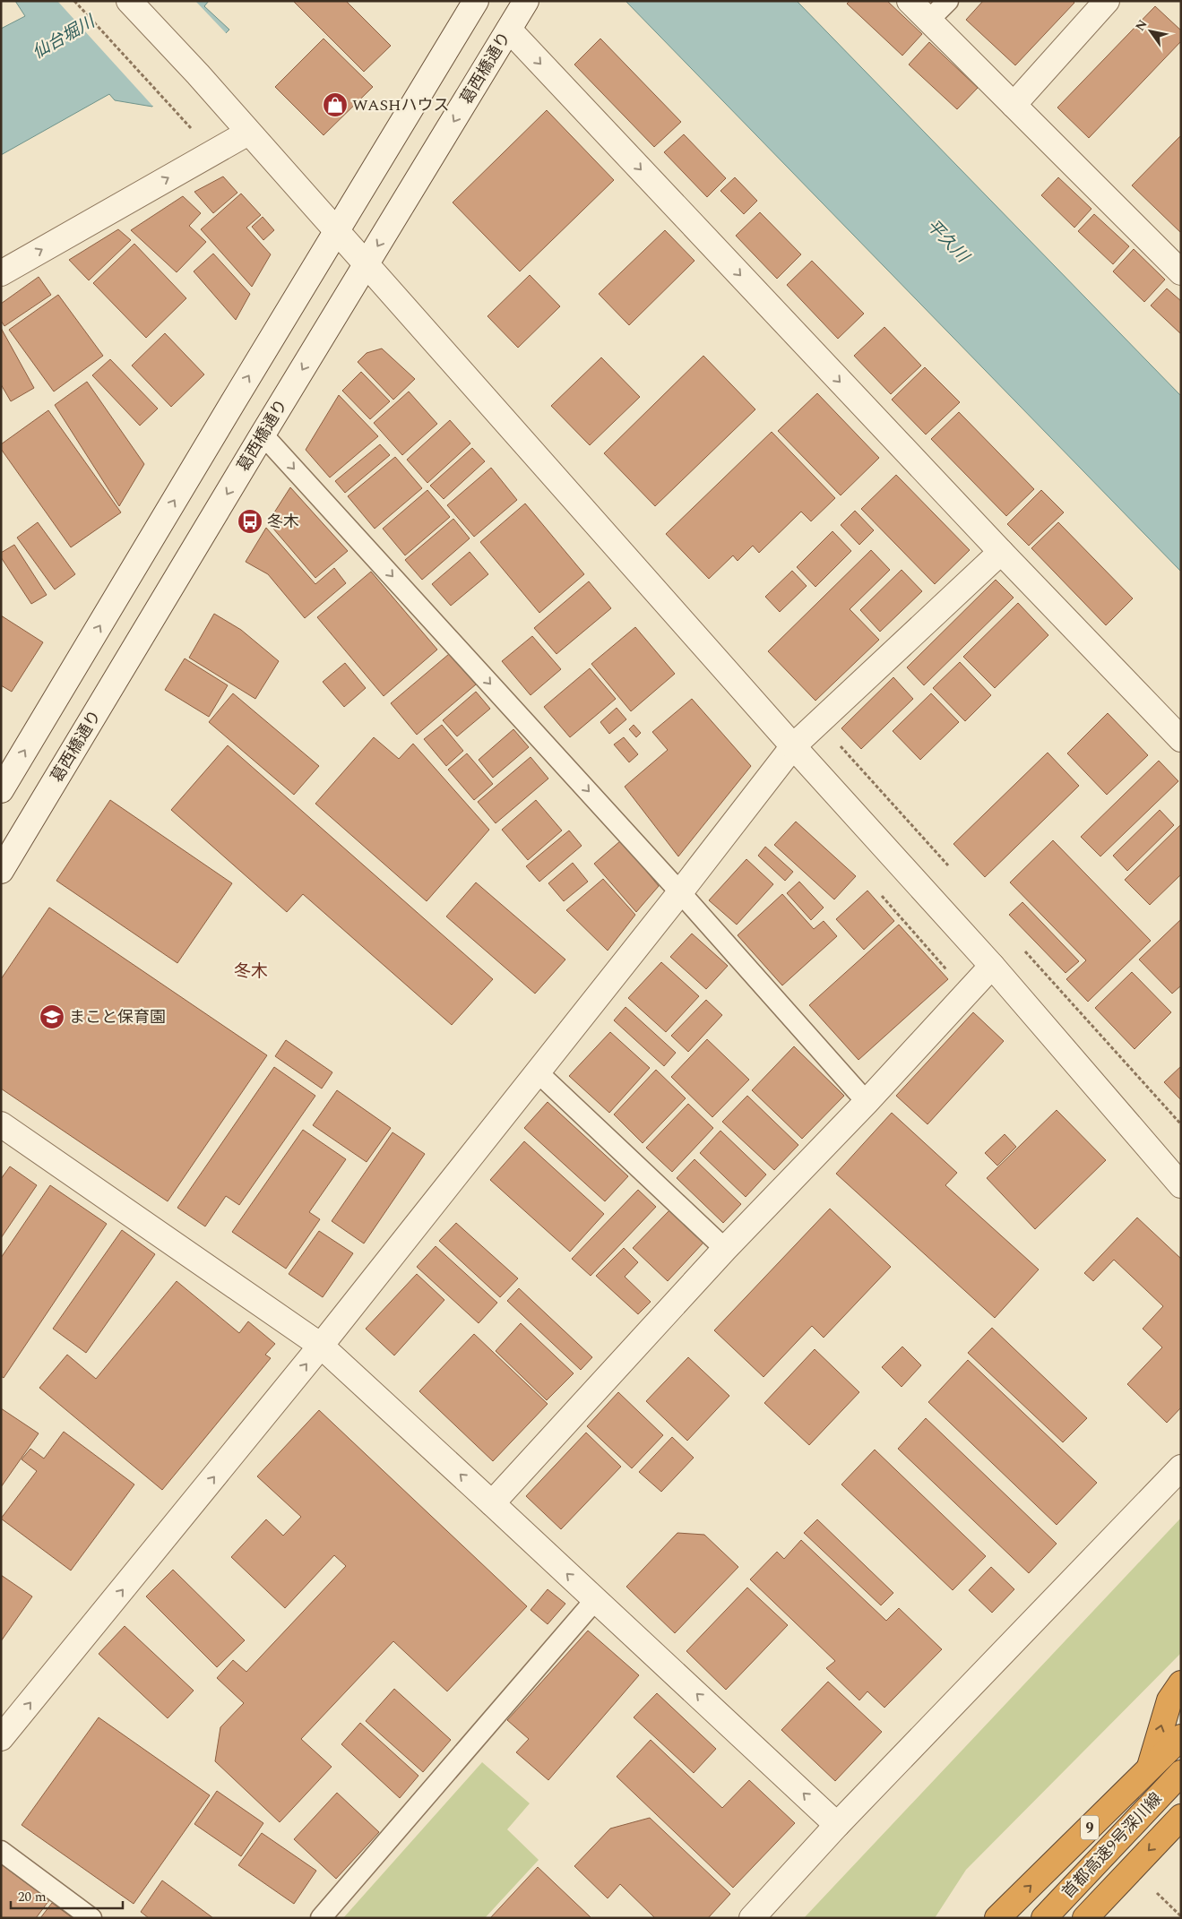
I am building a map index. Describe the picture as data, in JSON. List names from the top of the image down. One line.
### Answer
{"streets":{"highway":["9","首都高速9号深川線"],"street":["葛西橋通り"]},"districts":["冬木"],"water":["仙台堀川","平久川"],"places":{"shop":["WASHハウス"],"bus stop":["冬木"],"school or university":["まこと保育園"]},"scale_bar":"20 m","north":"top left"}
